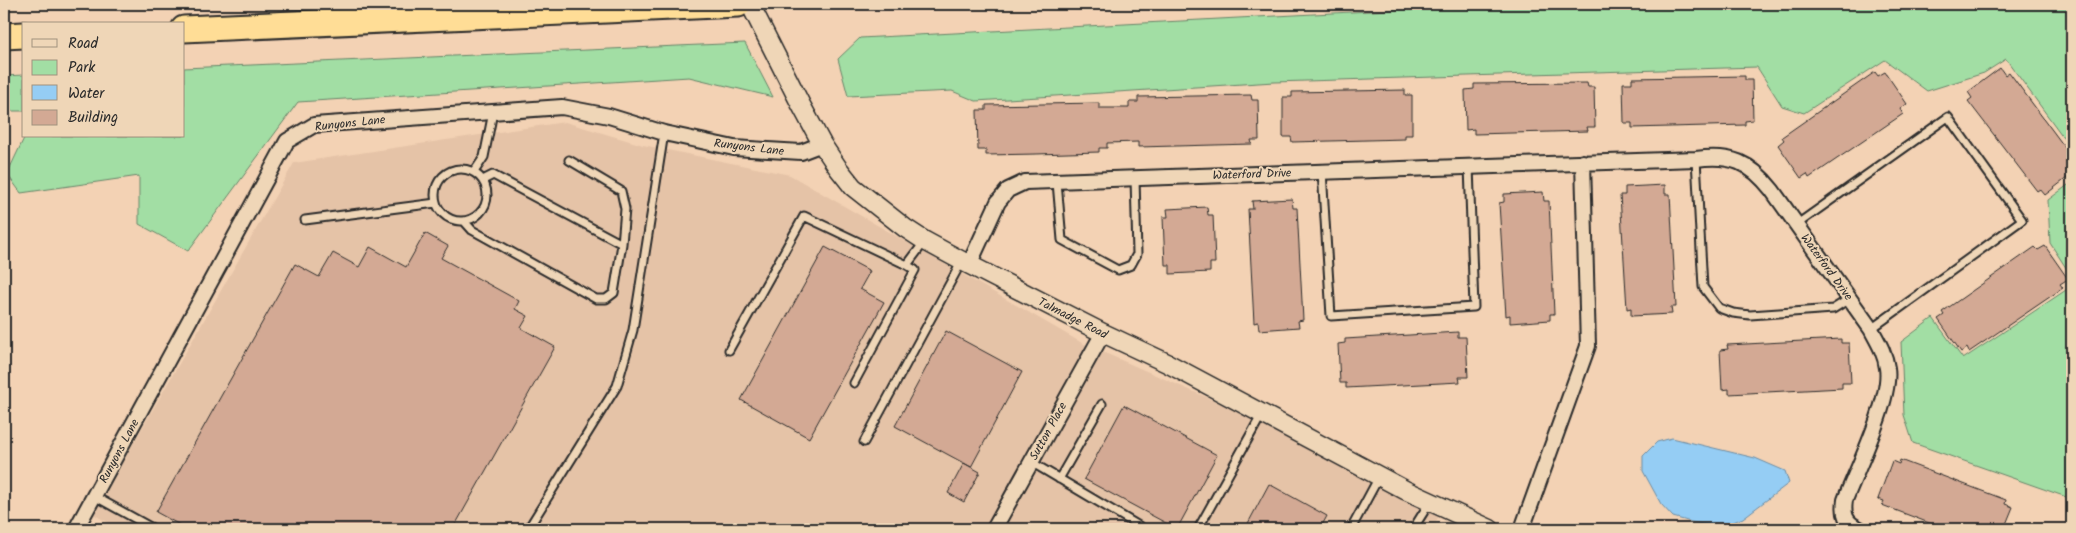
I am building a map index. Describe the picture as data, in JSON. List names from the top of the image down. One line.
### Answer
{"streets":{"street":["Runyons Lane","Waterford Drive","Talmadge Road","Sutton Place"]},"crossings":[["Runyons Lane","Talmadge Road"],["Waterford Drive","Talmadge Road"],["Talmadge Road","Sutton Place"]],"legend":["Road","Park","Water","Building"]}
